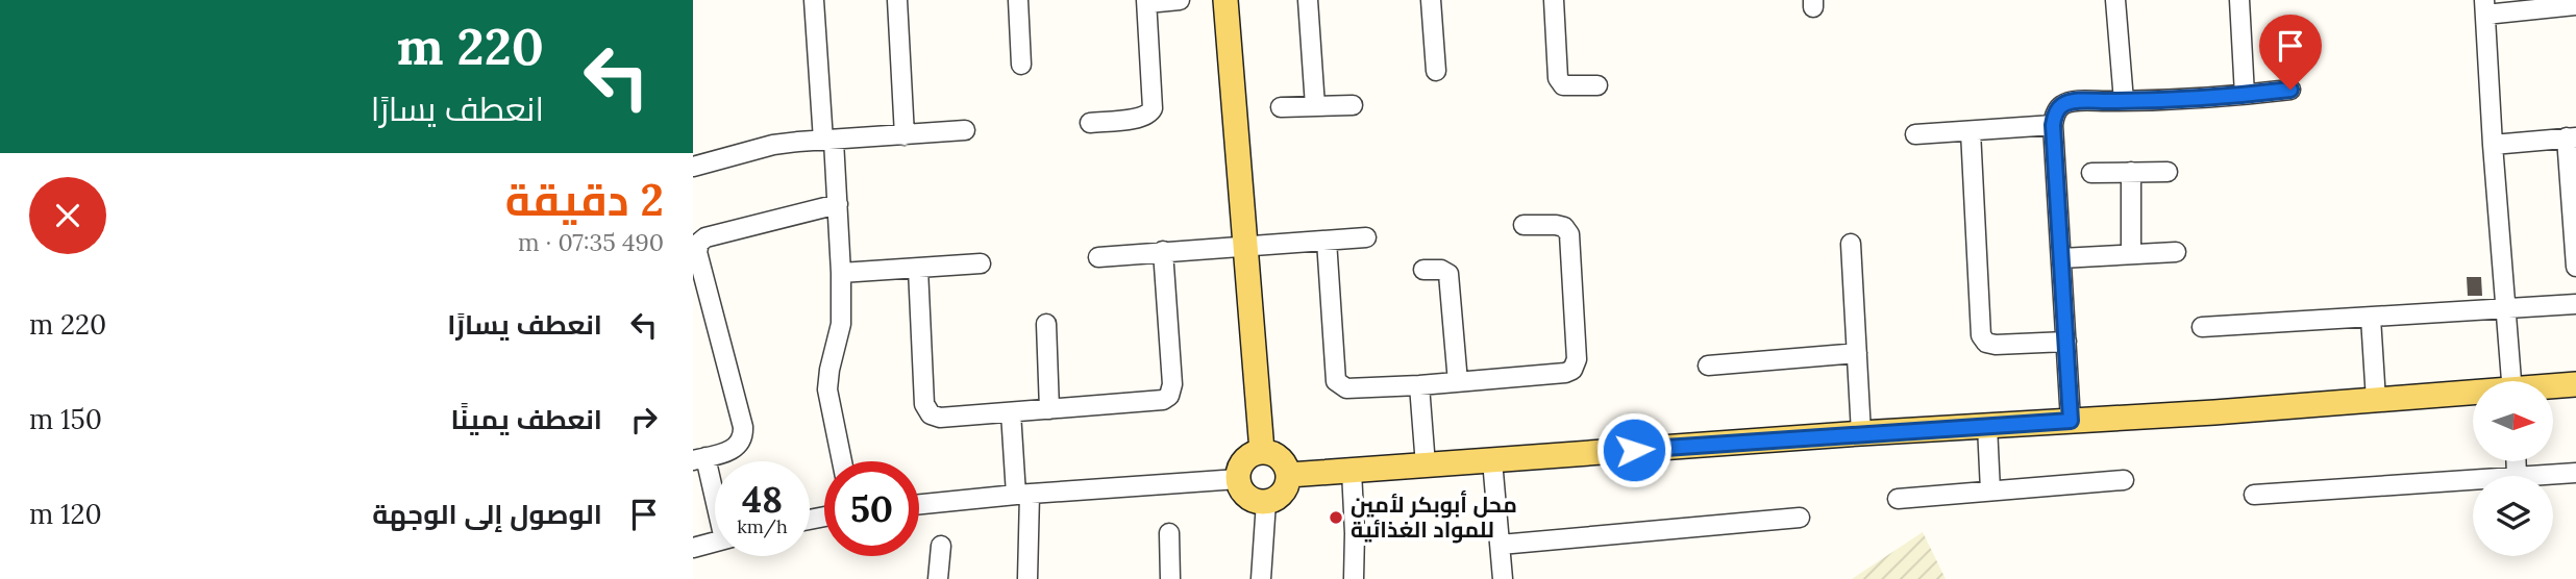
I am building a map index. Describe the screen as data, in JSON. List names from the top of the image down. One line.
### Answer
{"places":["محل أبوبكر لأمين للمواد الغذائية"],"north":"right","page":{"turn":["220 m","انعطف يسارًا"],"heading":["2 دقيقة","490 m · 07:35"],"list":[{"name":"انعطف يسارًا","value":"220 m"},{"name":"انعطف يمينًا","value":"150 m"},{"name":"الوصول إلى الوجهة","value":"120 m"}],"speed":"48 km/h","limit":"50"}}
